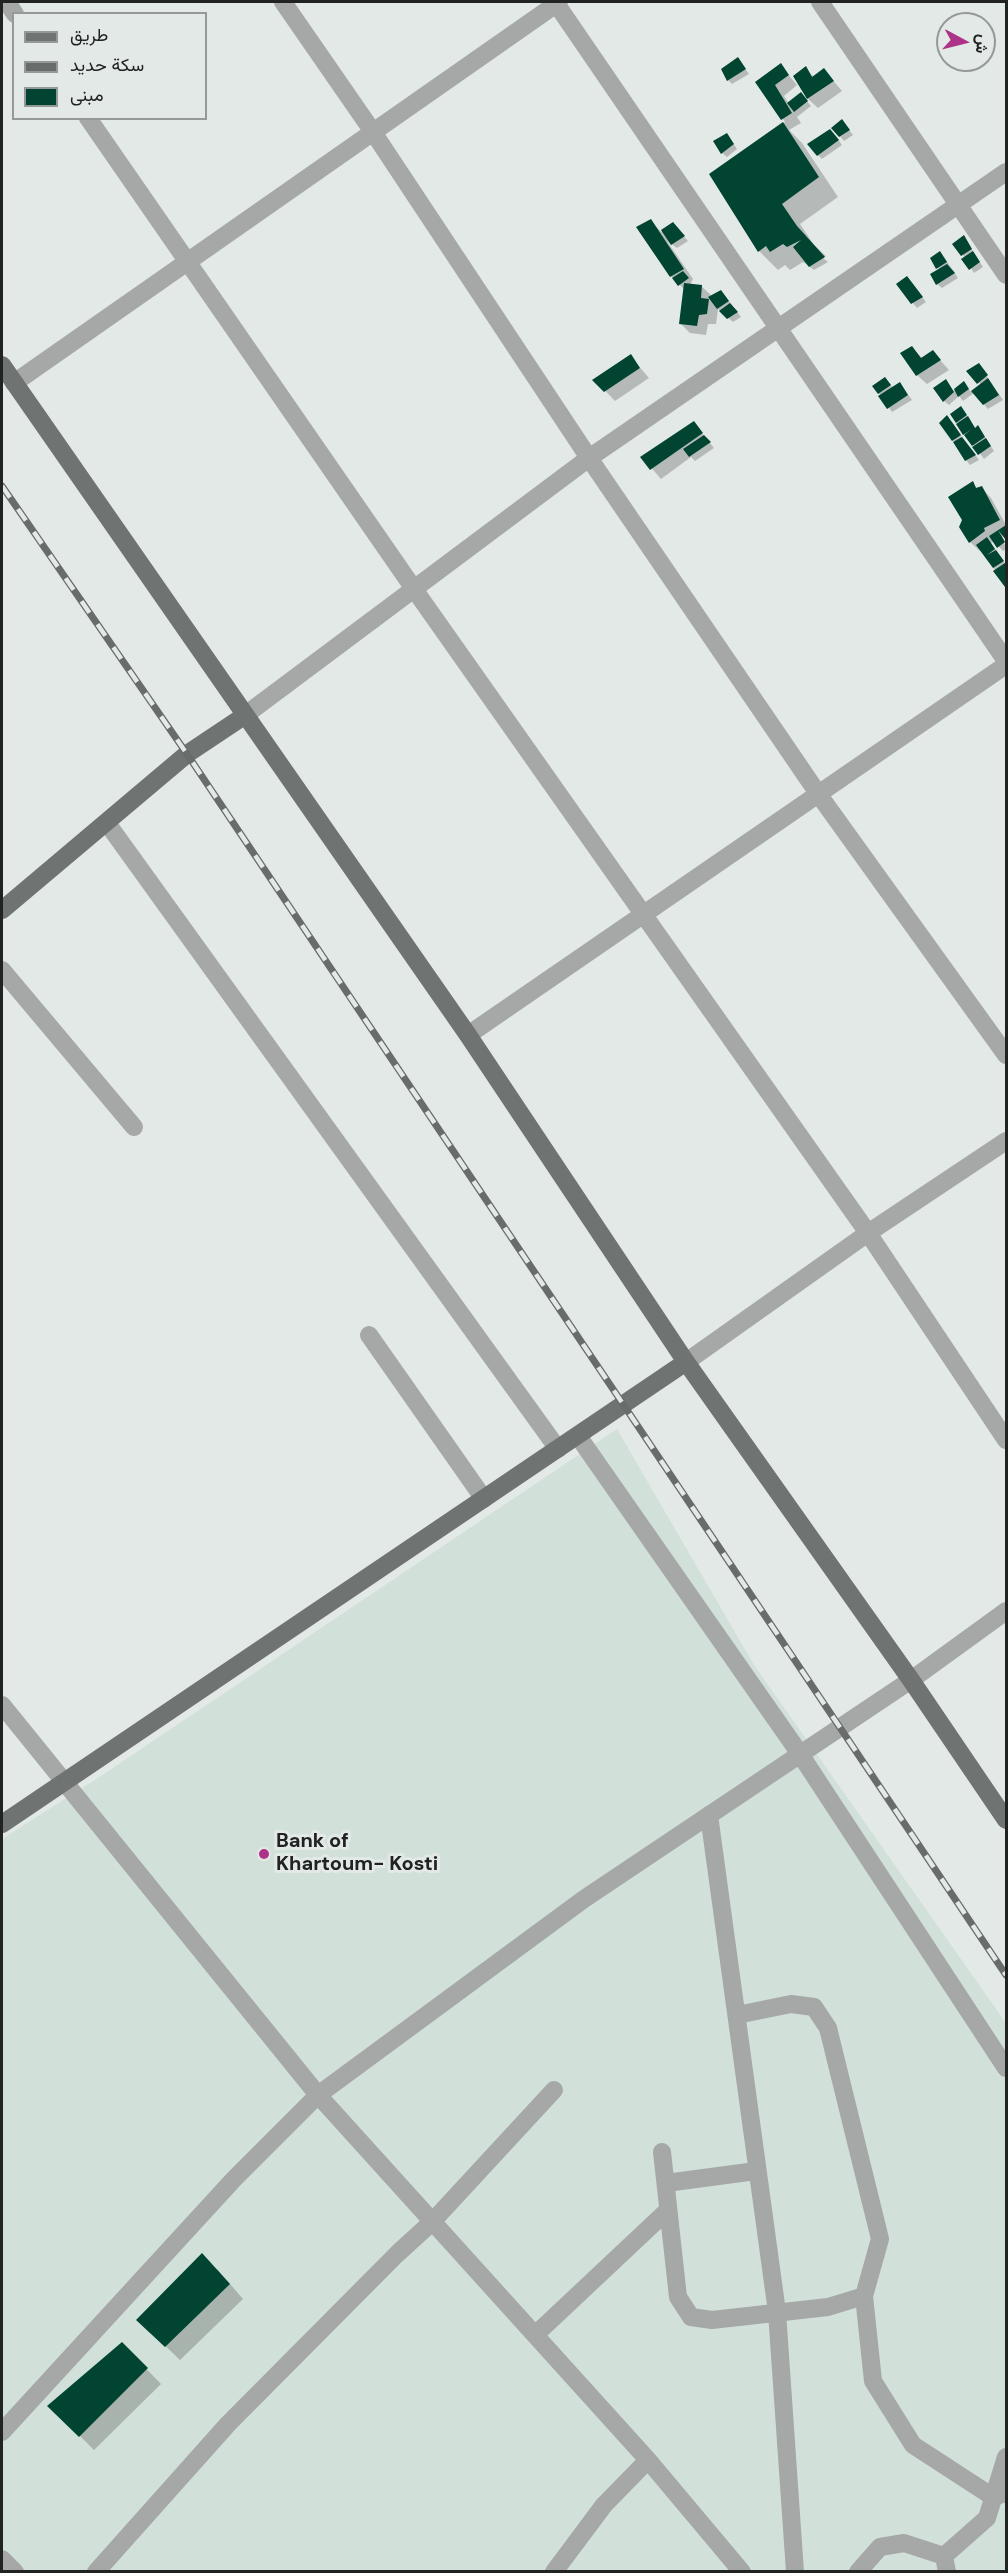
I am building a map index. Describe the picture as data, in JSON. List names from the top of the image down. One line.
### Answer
{"places":["Bank of Khartoum- Kosti"],"legend":["طريق","سكة حديد","مبنى"],"north":"right"}
